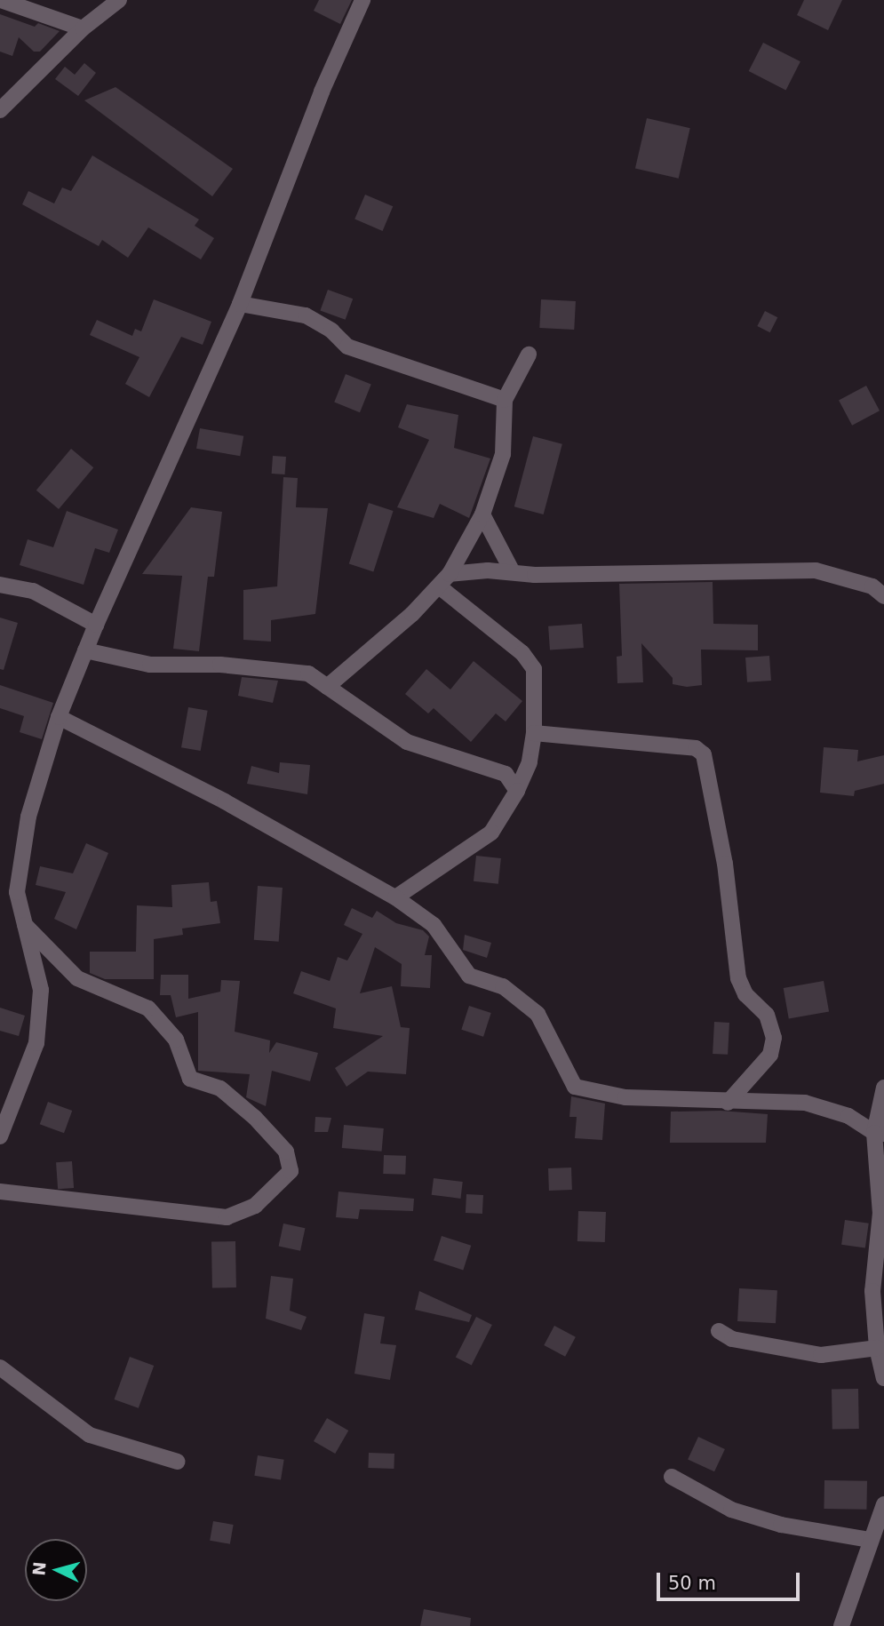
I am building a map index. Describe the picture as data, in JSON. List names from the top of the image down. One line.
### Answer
{"scale_bar":"50 m","north":"left"}
